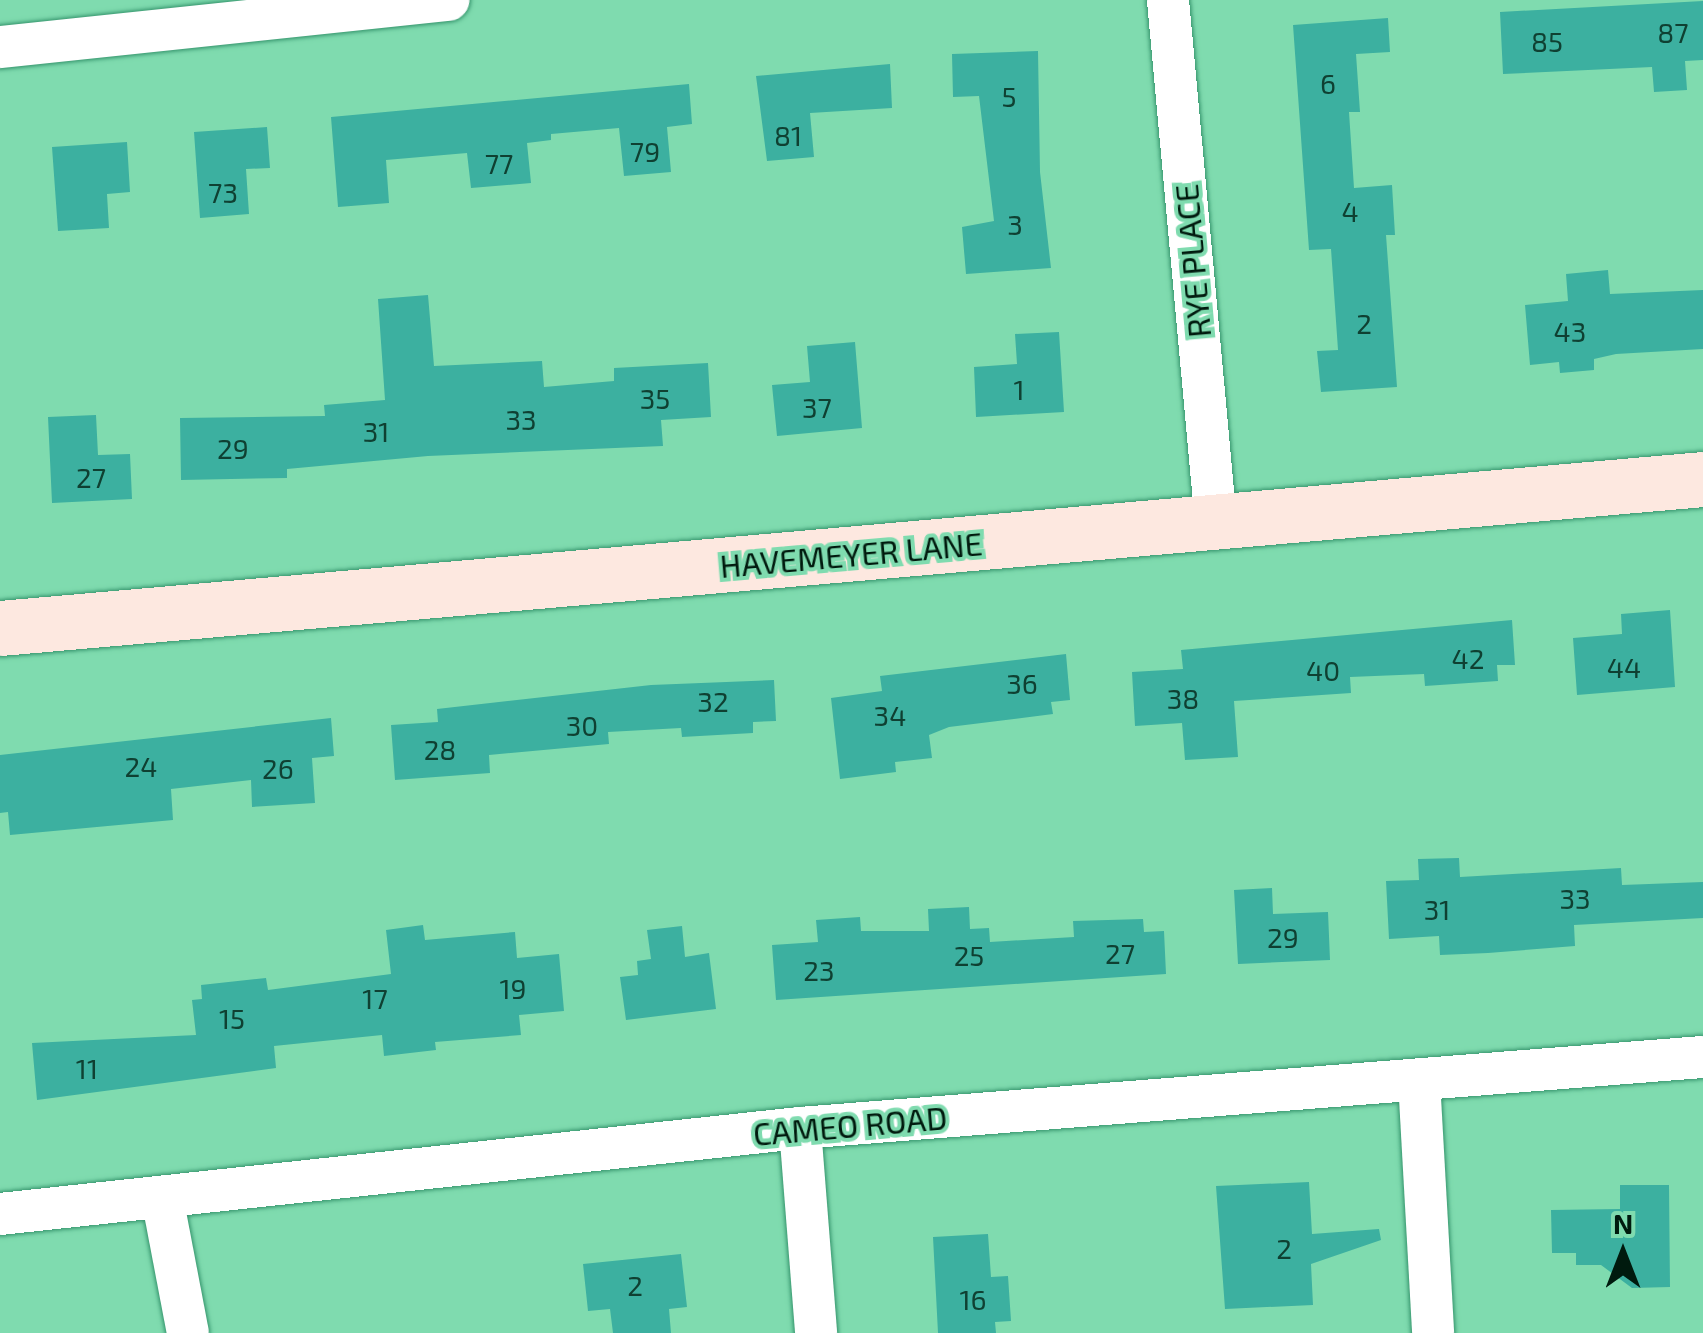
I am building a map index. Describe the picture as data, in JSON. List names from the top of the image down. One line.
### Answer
{"streets":{"street":["RYE PLACE","HAVEMEYER LANE","CAMEO ROAD"]},"crossings":[["RYE PLACE","HAVEMEYER LANE"]],"house_numbers":["87","85","6","5","81","79","77","73","4","3","2","43","1","35","37","33","31","29","27","42","44","40","36","38","32","34","30","28","24","26","33","31","29","27","25","23","19","17","15","11","2","2","16"],"north":"top"}
